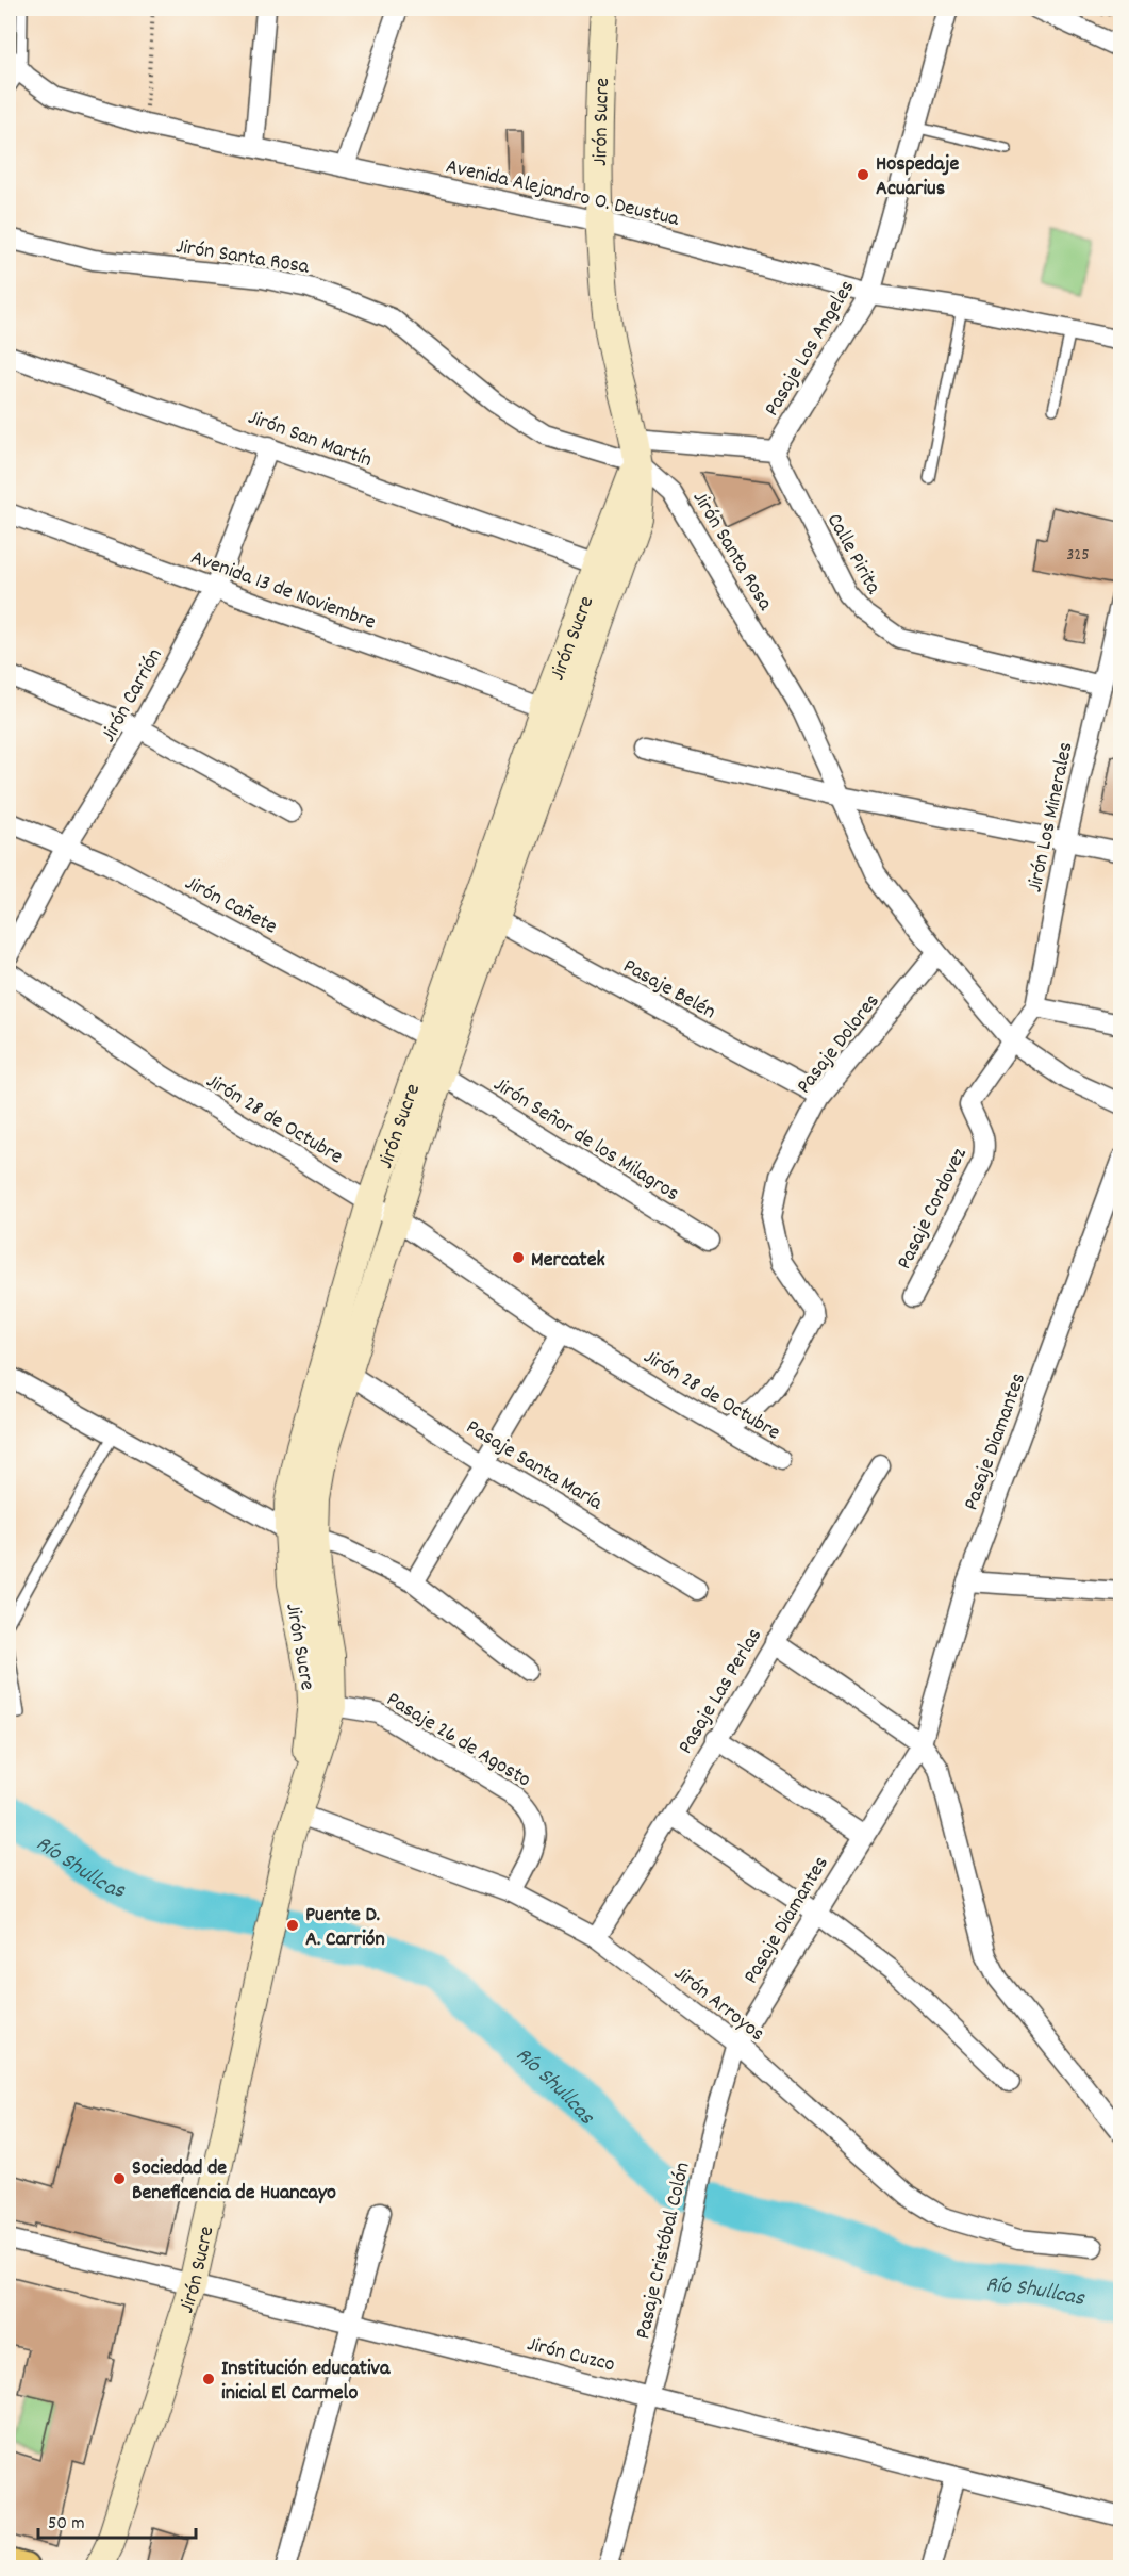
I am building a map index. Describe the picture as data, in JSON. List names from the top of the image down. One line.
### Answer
{"streets":{"street":["Jirón Sucre","Avenida Alejandro O. Deustua","Jirón Santa Rosa","Pasaje Los Angeles","Jirón San Martín","Calle Pirita","Avenida 13 de Noviembre","Jirón Carrión","Jirón Los Minerales","Jirón Cañete","Pasaje Belén","Pasaje Dolores","Jirón 28 de Octubre","Jirón Señor de los Milagros","Pasaje Cordovez","Pasaje Diamantes","Pasaje Santa María","Pasaje Las Perlas","Pasaje 26 de Agosto","Jirón Arroyos","Pasaje Cristóbal Colón","Jirón Cuzco"]},"crossings":[["Jirón Sucre","Avenida Alejandro O. Deustua"],["Jirón Sucre","Jirón Santa Rosa"],["Jirón Sucre","Jirón San Martín"],["Jirón Sucre","Avenida 13 de Noviembre"],["Jirón Sucre","Jirón Cañete"],["Jirón Sucre","Pasaje Belén"],["Jirón Sucre","Jirón 28 de Octubre"],["Jirón Sucre","Jirón Señor de los Milagros"],["Jirón Sucre","Pasaje Santa María"],["Jirón Sucre","Pasaje 26 de Agosto"],["Jirón Sucre","Jirón Arroyos"],["Jirón Sucre","Jirón Cuzco"],["Avenida Alejandro O. Deustua","Pasaje Los Angeles"],["Jirón Santa Rosa","Jirón Los Minerales"],["Jirón Santa Rosa","Pasaje Dolores"],["Jirón Santa Rosa","Pasaje Cordovez"],["Pasaje Los Angeles","Calle Pirita"],["Jirón San Martín","Jirón Carrión"],["Calle Pirita","Jirón Los Minerales"],["Avenida 13 de Noviembre","Jirón Carrión"],["Jirón Carrión","Jirón Cañete"],["Jirón Los Minerales","Pasaje Cordovez"],["Pasaje Belén","Pasaje Dolores"],["Pasaje Dolores","Jirón 28 de Octubre"],["Pasaje Diamantes","Jirón Arroyos"],["Pasaje Diamantes","Pasaje Cristóbal Colón"],["Pasaje Las Perlas","Jirón Arroyos"],["Pasaje 26 de Agosto","Jirón Arroyos"],["Pasaje Cristóbal Colón","Jirón Cuzco"]],"water":["Río Shullcas"],"places":["Hospedaje Acuarius","Mercatek","Puente D. A. Carrión","Sociedad de Beneficencia de Huancayo","Institución educativa inicial El Carmelo"],"house_numbers":["325"],"scale_bar":"50 m"}
